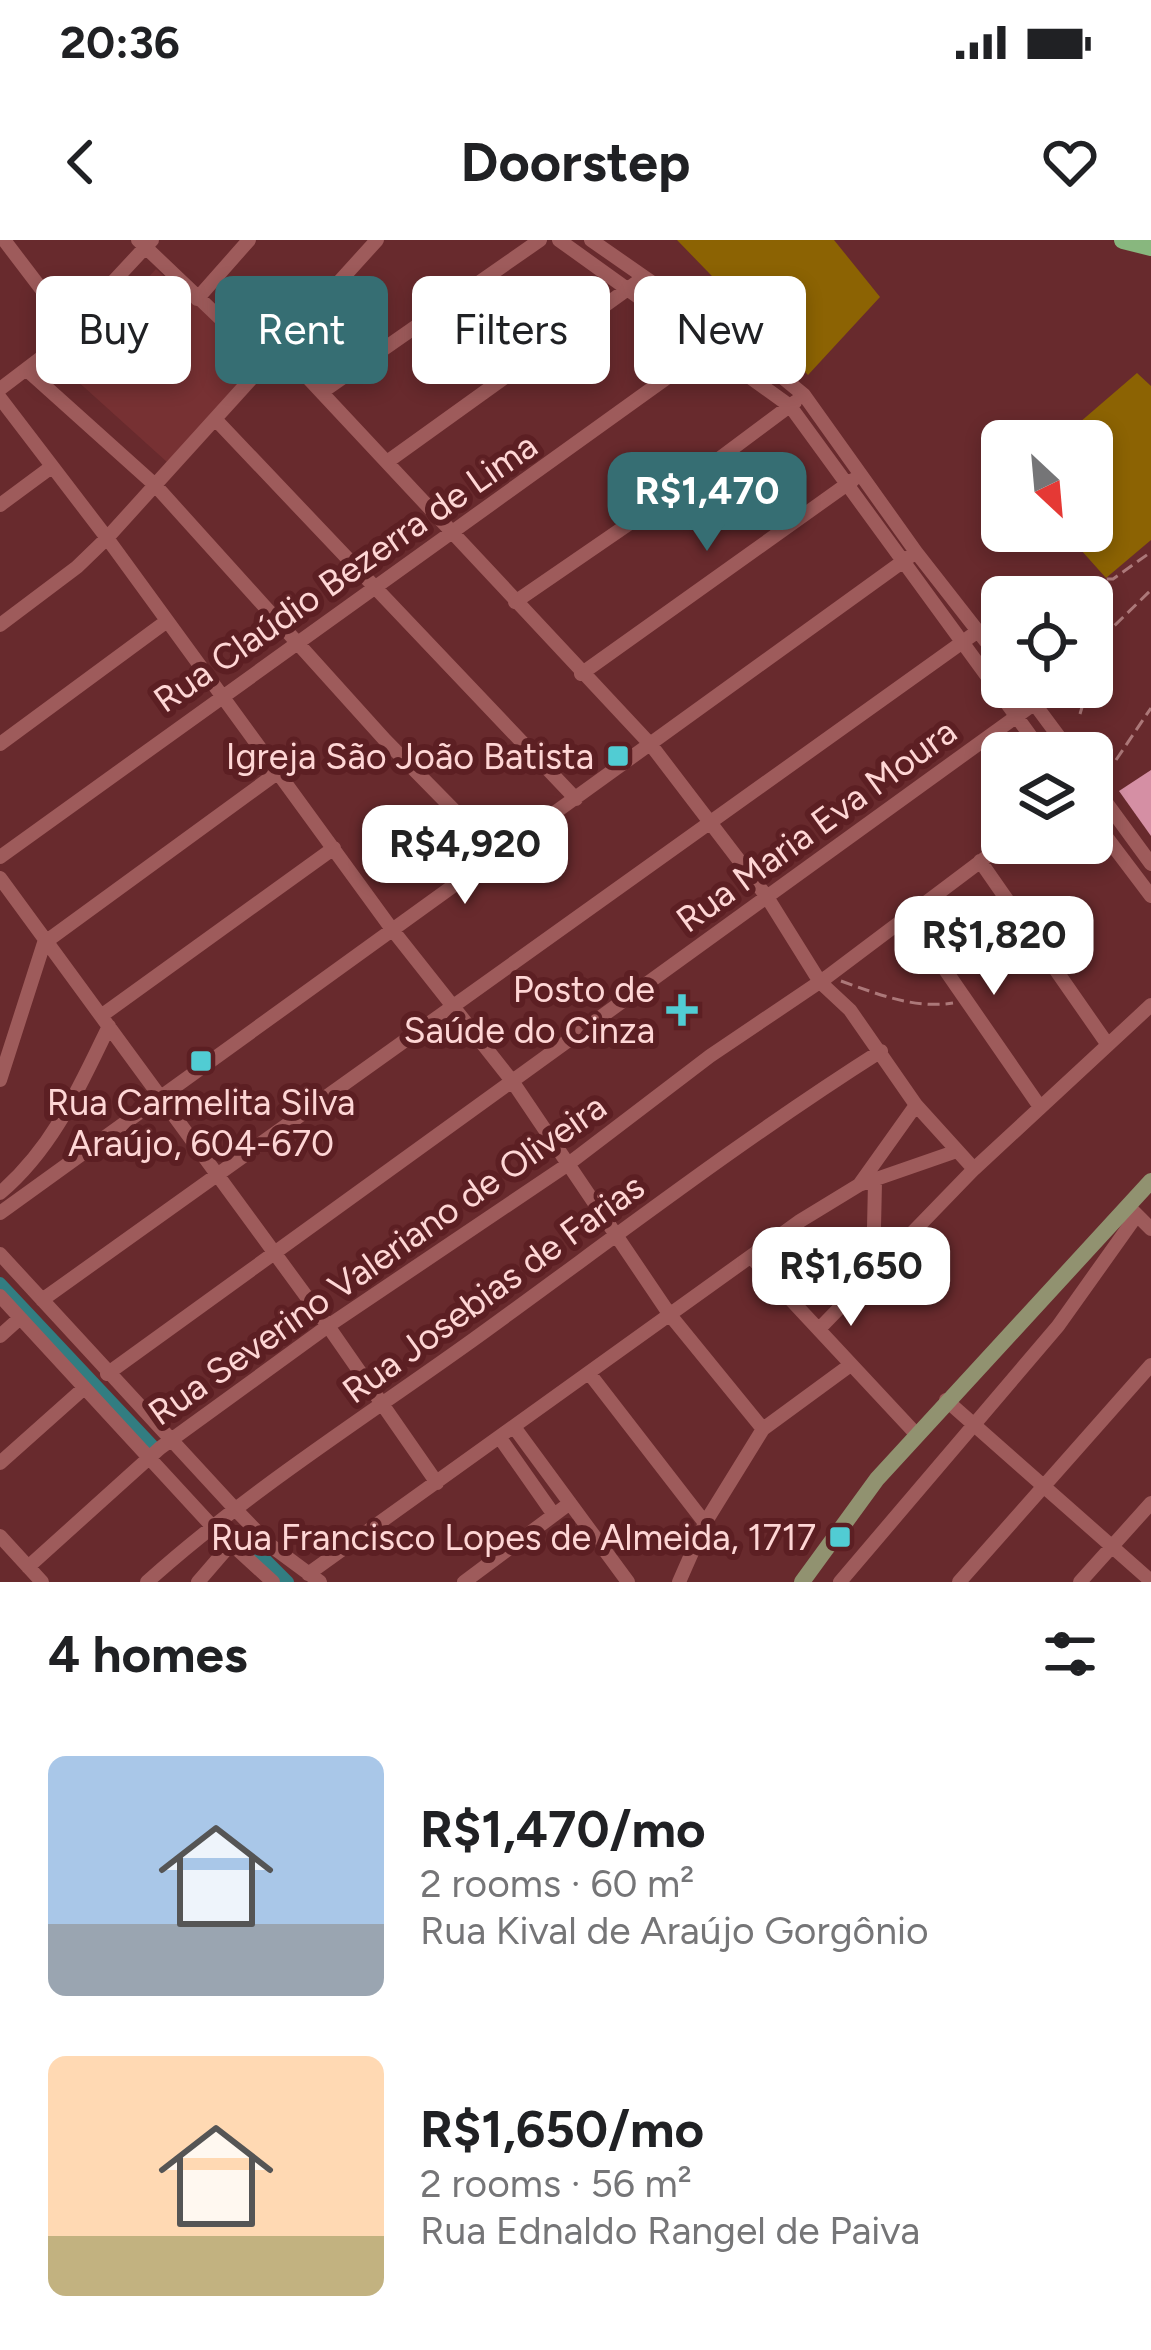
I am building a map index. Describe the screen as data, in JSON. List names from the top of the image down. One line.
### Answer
{"streets":{"street":["Rua Claúdio Bezerra de Lima","Rua Maria Eva Moura","Rua Severino Valeriano de Oliveira","Rua Josebias de Farias"]},"places":{"transit":["Igreja São João Batista","Rua Carmelita Silva Araújo, 604-670","Rua Francisco Lopes de Almeida, 1717"],"health":["Posto de Saúde do Cinza"]},"north":"bottom right","page":{"status":"20:36","header":"Doorstep","chip":["Buy","Rent","Filters","New"],"price":["R$1,470","R$4,920","R$1,820","R$1,650"],"heading":"4 homes","list":[{"name":"R$1,470/mo","note":"2 rooms · 60 m² · Rua Kival de Araújo Gorgônio"},{"name":"R$1,650/mo","note":"2 rooms · 56 m² · Rua Ednaldo Rangel de Paiva"}]}}
